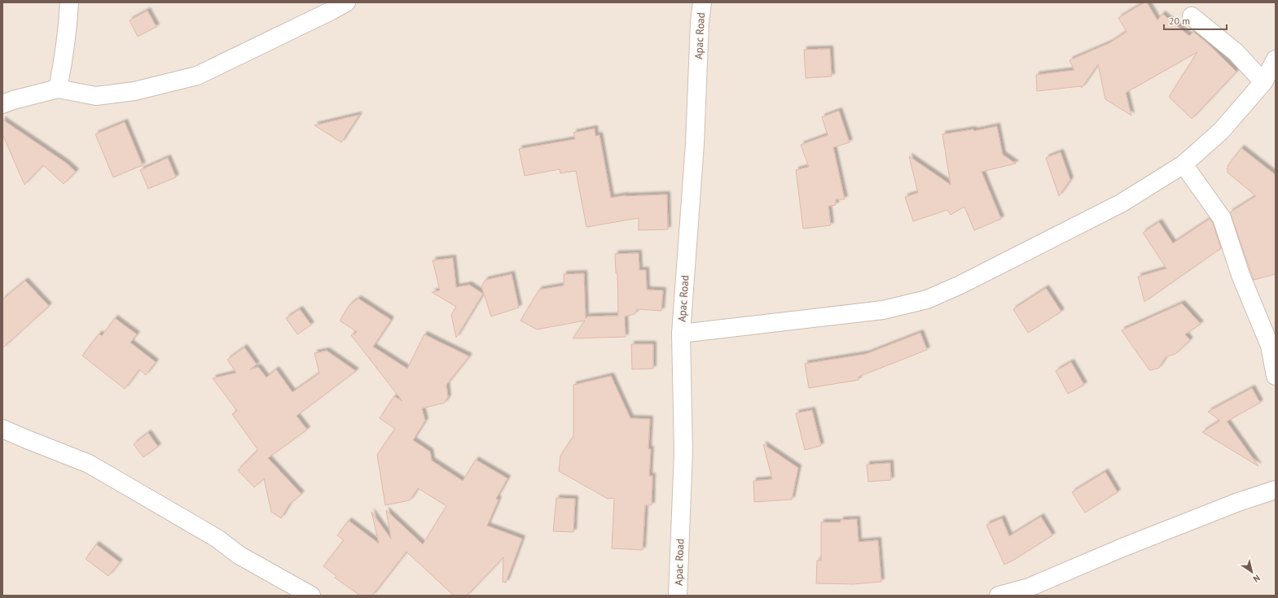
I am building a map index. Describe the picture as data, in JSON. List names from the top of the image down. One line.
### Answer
{"streets":{"street":["Apac Road"]},"scale_bar":"20 m","north":"bottom right"}
